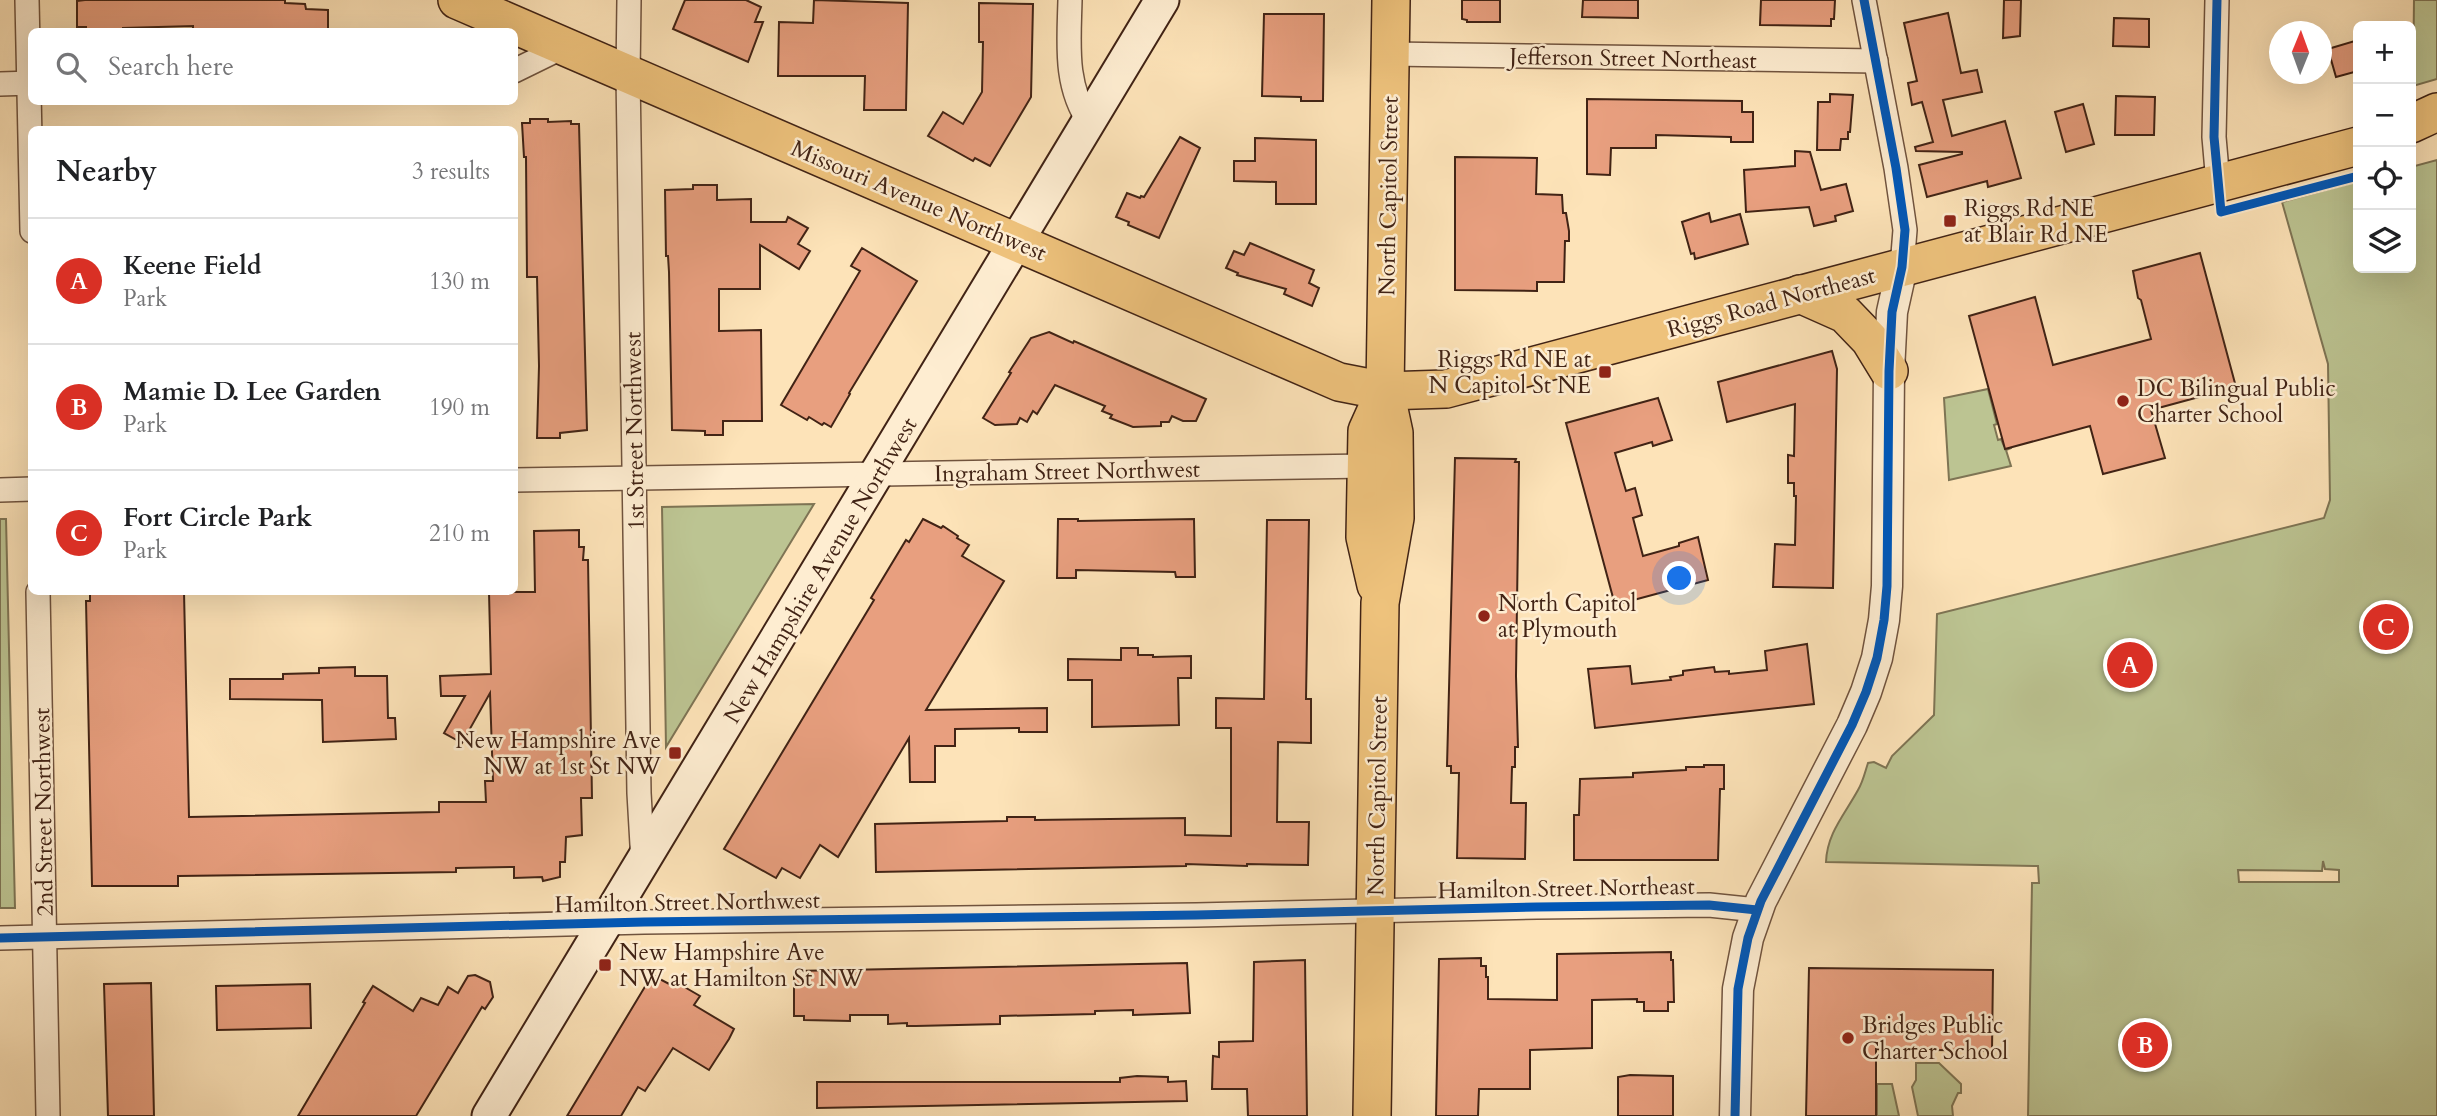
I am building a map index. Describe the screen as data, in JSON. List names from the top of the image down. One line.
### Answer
{"streets":{"main road":["North Capitol Street","Missouri Avenue Northwest","Riggs Road Northeast","New Hampshire Avenue Northwest"],"street":["Jefferson Street Northeast","1st Street Northwest","Ingraham Street Northwest","2nd Street Northwest","Hamilton Street Northeast","Hamilton Street Northwest"]},"crossings":[["Jefferson Street Northeast","North Capitol Street"],["North Capitol Street","Missouri Avenue Northwest"],["North Capitol Street","Riggs Road Northeast"],["North Capitol Street","Hamilton Street Northeast"],["North Capitol Street","Hamilton Street Northwest"],["Missouri Avenue Northwest","Riggs Road Northeast"],["Missouri Avenue Northwest","1st Street Northwest"],["Missouri Avenue Northwest","New Hampshire Avenue Northwest"],["1st Street Northwest","Ingraham Street Northwest"],["1st Street Northwest","New Hampshire Avenue Northwest"],["Ingraham Street Northwest","New Hampshire Avenue Northwest"],["New Hampshire Avenue Northwest","Hamilton Street Northwest"],["2nd Street Northwest","Hamilton Street Northwest"],["Hamilton Street Northeast","Hamilton Street Northwest"]],"places":{"transit":["Riggs Rd NE at Blair Rd NE","Riggs Rd NE at N Capitol St NE","New Hampshire Ave NW at 1st St NW","New Hampshire Ave NW at Hamilton St NW"],"other":["DC Bilingual Public Charter School","North Capitol at Plymouth","Bridges Public Charter School"]},"north":"top","page":{"map_buttons":["+","−"],"search":"Search here","heading":["Nearby","3 results"],"list":[{"mark":"A","name":"Keene Field","note":"Park","value":"130 m"},{"mark":"B","name":"Mamie D. Lee Garden","note":"Park","value":"190 m"},{"mark":"C","name":"Fort Circle Park","note":"Park","value":"210 m"}],"pins":["C","A","B"]}}
